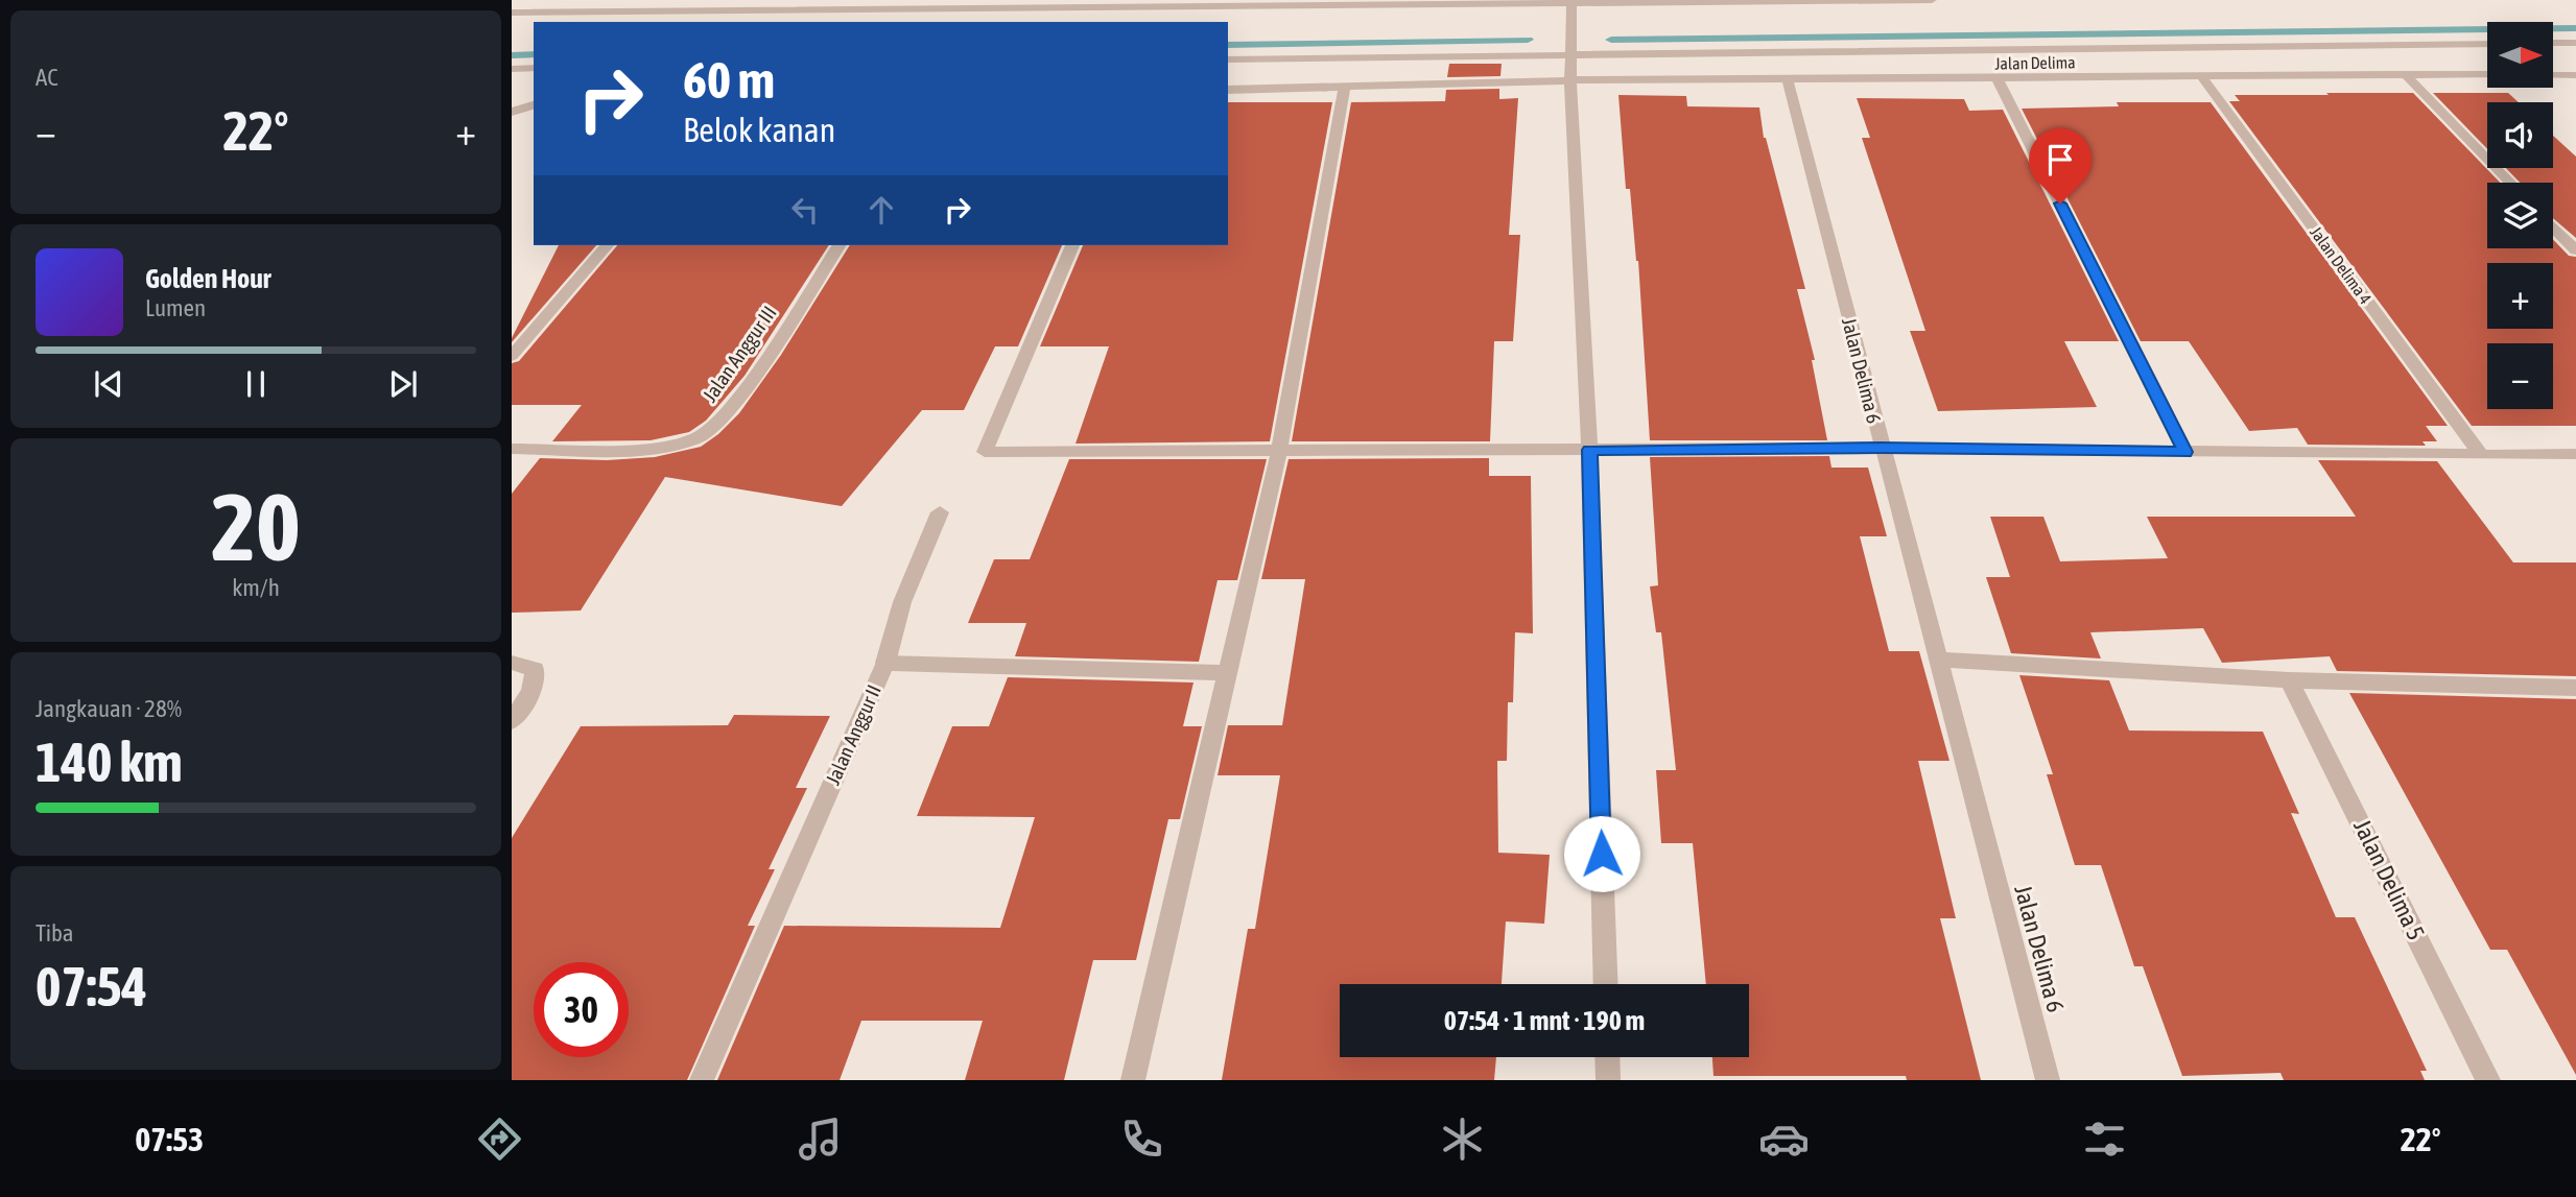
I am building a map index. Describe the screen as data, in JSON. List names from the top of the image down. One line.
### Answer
{"streets":{"street":["Jalan Delima","Jalan Delima 4","Jalan Anggur III","Jalan Delima 6","Jalan Anggur II","Jalan Delima 5"]},"crossings":[["Jalan Delima","Jalan Delima 4"],["Jalan Delima","Jalan Delima 6"]],"north":"right","page":{"tile":["AC",["20","km/h"],["Jangkauan · 28%","140 km"],["Tiba","07:54"]],"map_buttons":["+","−"],"turn":["60 m","Belok kanan"],"heat":["−","22°","+"],"song":["Golden Hour","Lumen"],"limit":"30","trip":"07:54 · 1 mnt · 190 m","tabs":["07:53","22°"]}}
